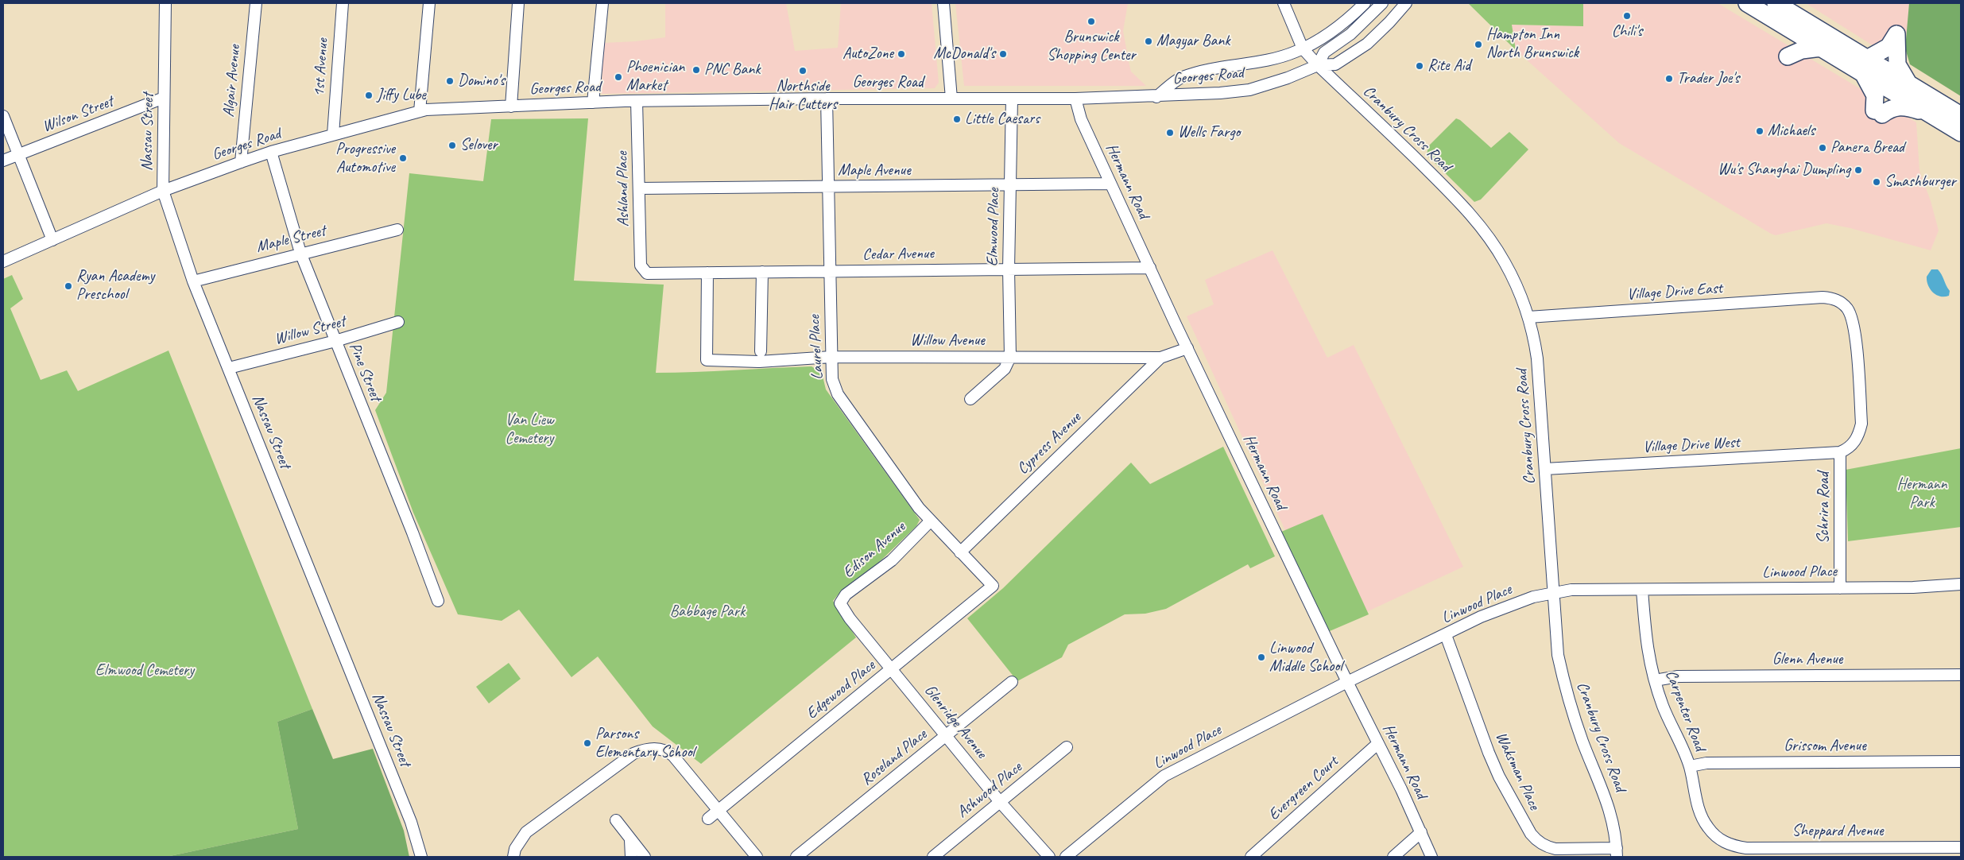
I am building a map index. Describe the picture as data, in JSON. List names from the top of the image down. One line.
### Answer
{"streets":{"street":["1st Avenue","Georges Road","Algair Avenue","Wilson Street","Cranbury Cross Road","Nassau Street","Maple Avenue","Hermann Road","Ashland Place","Elmwood Place","Maple Street","Cedar Avenue","Village Drive East","Willow Street","Willow Avenue","Laurel Place","Pine Street","Cypress Avenue","Village Drive West","Schrira Road","Edison Avenue","Linwood Place","Glenn Avenue","Edgewood Place","Carpenter Road","Glenridge Avenue","Grissom Avenue","Roseland Place","Waksman Place","Evergreen Court","Ashwood Place","Sheppard Avenue"]},"crossings":[["1st Avenue","Georges Road"],["Georges Road","Algair Avenue"],["Georges Road","Cranbury Cross Road"],["Georges Road","Nassau Street"],["Georges Road","Hermann Road"],["Georges Road","Ashland Place"],["Georges Road","Elmwood Place"],["Georges Road","Laurel Place"],["Georges Road","Pine Street"],["Wilson Street","Nassau Street"],["Cranbury Cross Road","Village Drive East"],["Cranbury Cross Road","Village Drive West"],["Cranbury Cross Road","Linwood Place"],["Cranbury Cross Road","Waksman Place"],["Nassau Street","Maple Street"],["Nassau Street","Willow Street"],["Maple Avenue","Hermann Road"],["Maple Avenue","Ashland Place"],["Maple Avenue","Elmwood Place"],["Maple Avenue","Laurel Place"],["Hermann Road","Cedar Avenue"],["Hermann Road","Willow Avenue"],["Hermann Road","Linwood Place"],["Hermann Road","Evergreen Court"],["Ashland Place","Cedar Avenue"],["Elmwood Place","Cedar Avenue"],["Elmwood Place","Willow Avenue"],["Maple Street","Pine Street"],["Cedar Avenue","Willow Avenue"],["Cedar Avenue","Laurel Place"],["Village Drive East","Village Drive West"],["Village Drive East","Schrira Road"],["Willow Street","Pine Street"],["Willow Avenue","Laurel Place"],["Willow Avenue","Cypress Avenue"],["Laurel Place","Cypress Avenue"],["Laurel Place","Edison Avenue"],["Laurel Place","Edgewood Place"],["Village Drive West","Schrira Road"],["Schrira Road","Linwood Place"],["Edison Avenue","Glenridge Avenue"],["Linwood Place","Carpenter Road"],["Linwood Place","Waksman Place"],["Glenn Avenue","Carpenter Road"],["Edgewood Place","Glenridge Avenue"],["Carpenter Road","Grissom Avenue"],["Carpenter Road","Sheppard Avenue"],["Glenridge Avenue","Roseland Place"],["Glenridge Avenue","Ashwood Place"]],"parks":["Van Liew Cemetery","Hermann Park","Babbage Park","Elmwood Cemetery"],"places":["Chili's","Brunswick Shopping Center","Magyar Bank","Hampton Inn North Brunswick","AutoZone","McDonald's","Rite Aid","PNC Bank","Northside Hair Cutters","Phoenician Market","Trader Joe's","Domino's","Jiffy Lube","Little Caesars","Michaels","Wells Fargo","Selover","Panera Bread","Progressive Automotive","Wu's Shanghai Dumpling","Smashburger","Ryan Academy Preschool","Linwood Middle School","Parsons Elementary School"]}
